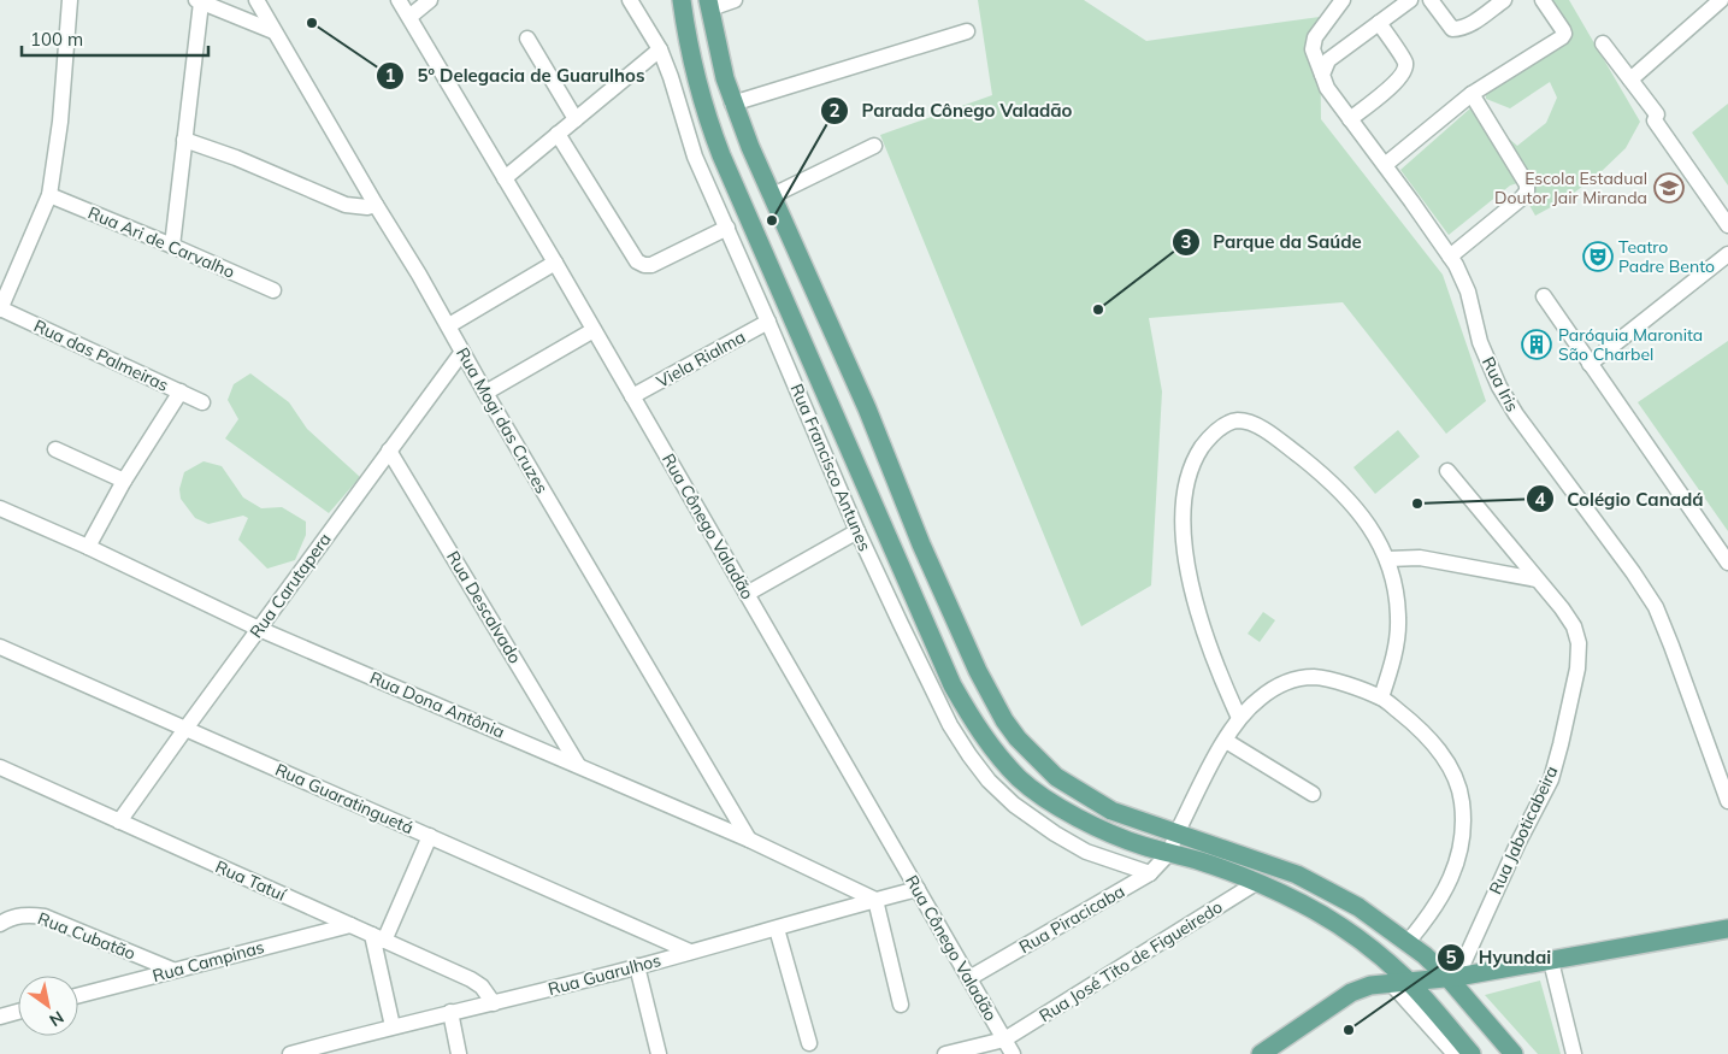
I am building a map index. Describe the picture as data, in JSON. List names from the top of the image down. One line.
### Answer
{"streets":{"street":["Rua Ari de Carvalho","Rua das Palmeiras","Viela Rialma","Rua Iris","Rua Mogi das Cruzes","Rua Francisco Antunes","Rua Cônego Valadão","Rua Carutapera","Rua Descalvado","Rua Dona Antônia","Rua Guaratinguetá","Rua Jaboticabeira","Rua Tatuí","Rua Piracicaba","Rua Cubatão","Rua Campinas","Rua José Tito de Figueiredo","Rua Guarulhos"]},"crossings":[["Viela Rialma","Rua Francisco Antunes"],["Viela Rialma","Rua Cônego Valadão"],["Rua Mogi das Cruzes","Rua Carutapera"],["Rua Mogi das Cruzes","Rua Dona Antônia"],["Rua Francisco Antunes","Rua Piracicaba"],["Rua Cônego Valadão","Rua Piracicaba"],["Rua Cônego Valadão","Rua José Tito de Figueiredo"],["Rua Cônego Valadão","Rua Guarulhos"],["Rua Carutapera","Rua Descalvado"],["Rua Carutapera","Rua Dona Antônia"],["Rua Carutapera","Rua Guaratinguetá"],["Rua Carutapera","Rua Tatuí"],["Rua Descalvado","Rua Dona Antônia"],["Rua Dona Antônia","Rua Guarulhos"],["Rua Guaratinguetá","Rua Guarulhos"],["Rua Tatuí","Rua Campinas"],["Rua Tatuí","Rua Guarulhos"],["Rua Cubatão","Rua Campinas"]],"places":{"other":["5º Delegacia de Guarulhos","Parada Cônego Valadão","Parque da Saúde","Colégio Canadá","Hyundai"],"school or university":["Escola Estadual Doutor Jair Miranda"],"theatre":["Teatro Padre Bento"],"building":["Paróquia Maronita São Charbel"]},"scale_bar":"100 m","north":"bottom right"}
